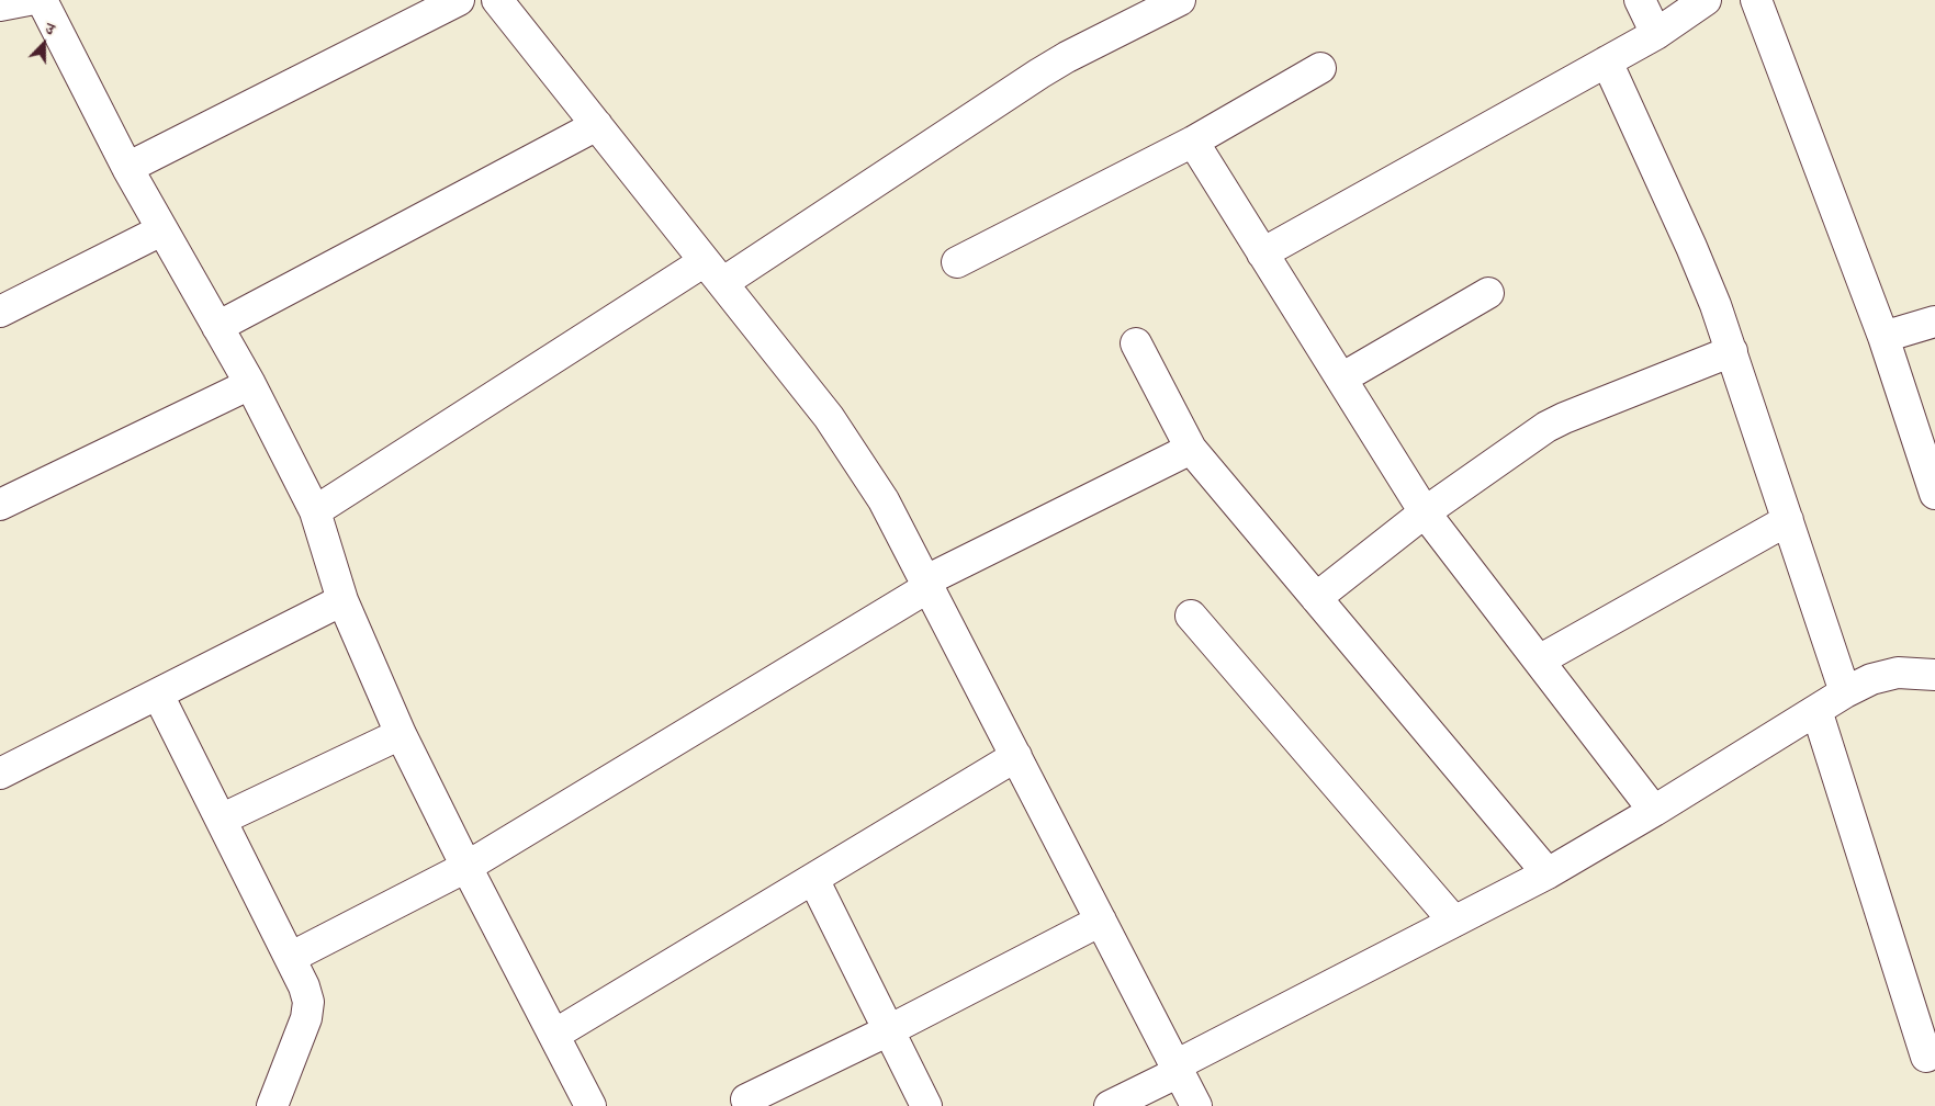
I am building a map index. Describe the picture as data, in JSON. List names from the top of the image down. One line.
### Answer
{"north":"top"}
